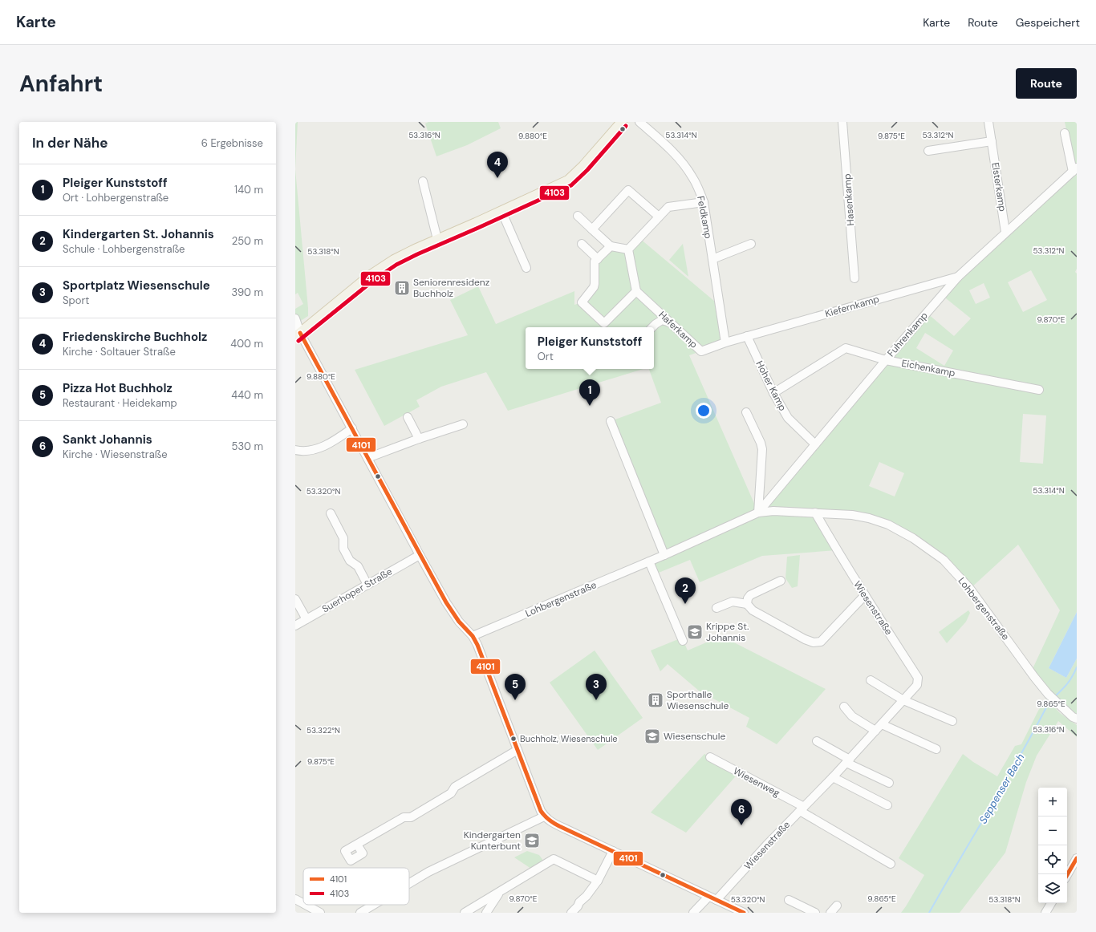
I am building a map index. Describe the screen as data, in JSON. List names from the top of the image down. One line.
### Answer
{"streets":{"street":["Elsterkamp","Hasenkamp","Feldkamp","Kiefernkamp","Haferkamp","Fuhrenkamp","Eichenkamp","Hoher Kamp","Suerhoper Straße","Lohbergenstraße","Wiesenstraße","Wiesenweg"]},"crossings":[["Elsterkamp","Fuhrenkamp"],["Feldkamp","Haferkamp"],["Kiefernkamp","Fuhrenkamp"],["Kiefernkamp","Hoher Kamp"],["Fuhrenkamp","Eichenkamp"],["Fuhrenkamp","Hoher Kamp"],["Fuhrenkamp","Lohbergenstraße"],["Eichenkamp","Hoher Kamp"],["Lohbergenstraße","Wiesenstraße"],["Wiesenstraße","Wiesenweg"]],"water":["Seppenser Bach"],"places":{"building":["Seniorenresidenz Buchholz","Sporthalle Wiesenschule"],"school or university":["Krippe St. Johannis","Wiesenschule","Kindergarten Kunterbunt"],"other":["Buchholz, Wiesenschule"]},"lines":["transit line 4103","transit line 4101"],"legend":["4101","4103"],"page":{"header":"Karte","nav":["Karte","Route","Gespeichert"],"buttons":"Route","title":"Anfahrt","heading":["In der Nähe","6 Ergebnisse"],"pins":["4","1","2","3","5","6"],"list":[{"mark":"1","name":"Pleiger Kunststoff","note":"Ort · Lohbergenstraße","value":"140 m"},{"mark":"2","name":"Kindergarten St. Johannis","note":"Schule · Lohbergenstraße","value":"250 m"},{"mark":"3","name":"Sportplatz Wiesenschule","note":"Sport","value":"390 m"},{"mark":"4","name":"Friedenskirche Buchholz","note":"Kirche · Soltauer Straße","value":"400 m"},{"mark":"5","name":"Pizza Hot Buchholz","note":"Restaurant · Heidekamp","value":"440 m"},{"mark":"6","name":"Sankt Johannis","note":"Kirche · Wiesenstraße","value":"530 m"}],"popup":["Pleiger Kunststoff","Ort"],"map_buttons":["+","−"]},"coordinates":["53.316°N","53.314°N","53.312°N","9.880°E","9.875°E","53.318°N","9.870°E","53.320°N","9.865°E","53.322°N"]}
